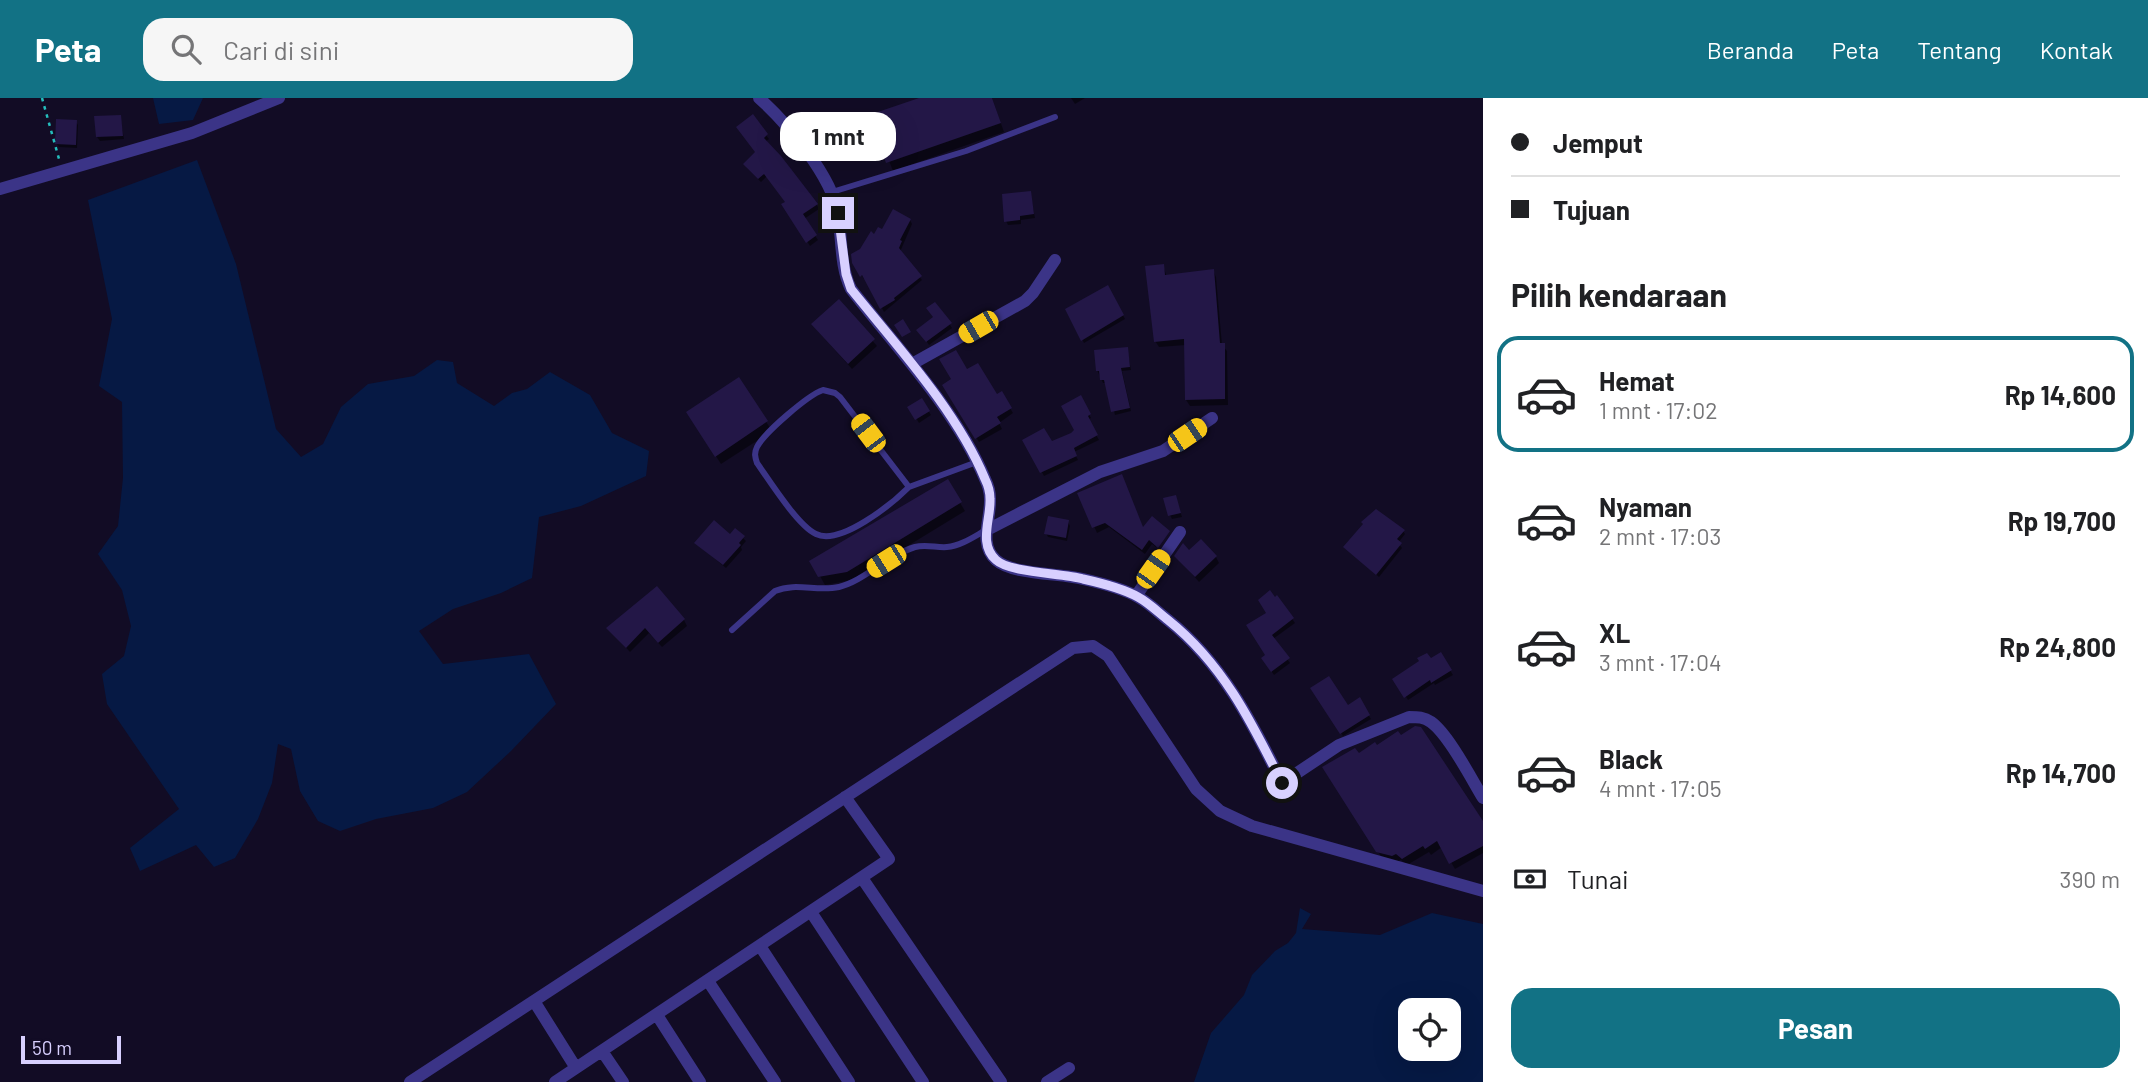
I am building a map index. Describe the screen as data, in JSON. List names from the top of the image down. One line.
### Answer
{"scale_bar":"50 m","page":{"header":"Peta","search":"Cari di sini","nav":["Beranda","Peta","Tentang","Kontak"],"banner":["Jemput","Tujuan"],"bubble":"1 mnt","heading":"Pilih kendaraan","list":[{"name":"Hemat","note":"1 mnt · 17:02","value":"Rp 14,600"},{"name":"Nyaman","note":"2 mnt · 17:03","value":"Rp 19,700"},{"name":"XL","note":"3 mnt · 17:04","value":"Rp 24,800"},{"name":"Black","note":"4 mnt · 17:05","value":"Rp 14,700"}],"pay":["Tunai","390 m"],"buttons":"Pesan","scale":"50 m"}}
